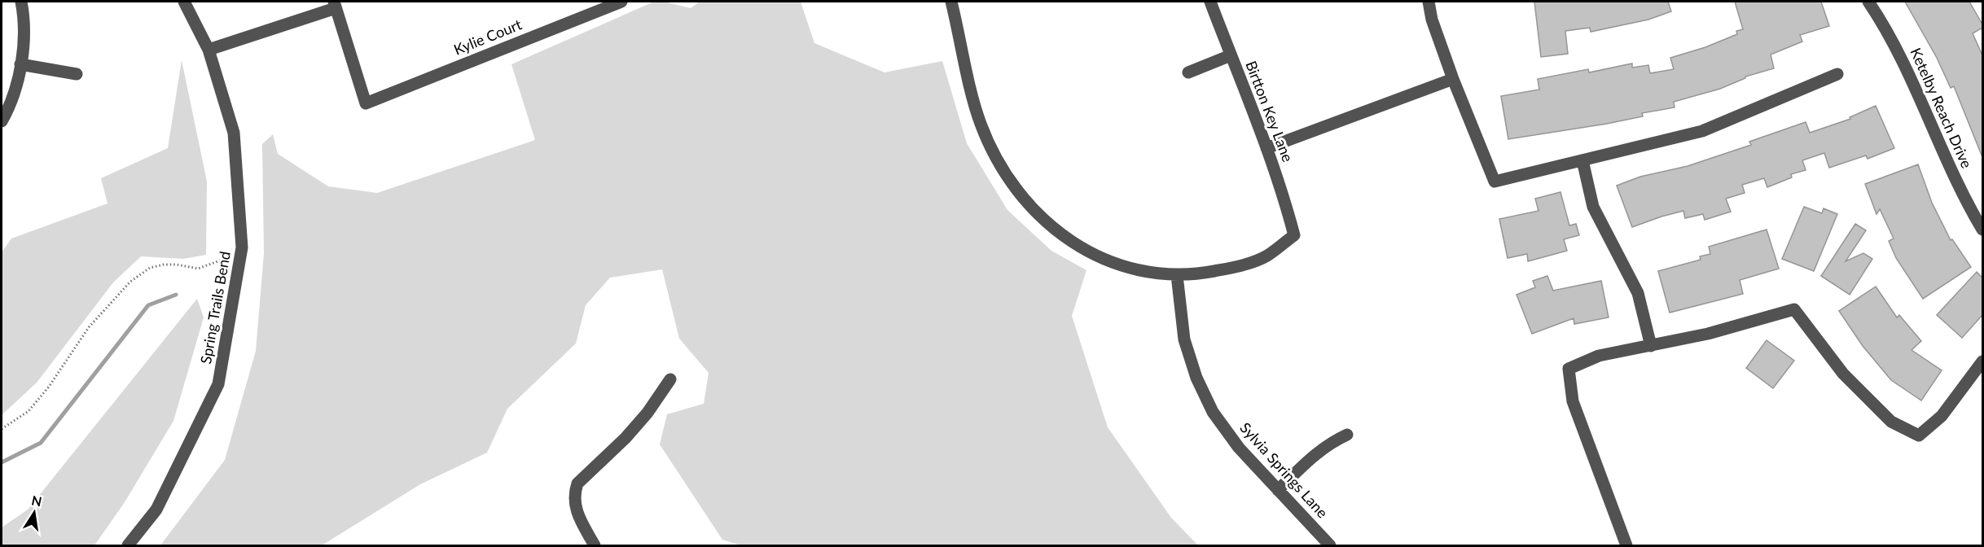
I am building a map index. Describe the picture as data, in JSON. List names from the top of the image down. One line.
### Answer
{"streets":{"street":["Kylie Court","Ketelby Reach Drive","Birtton Key Lane","Spring Trails Bend","Sylvia Springs Lane"]},"crossings":[["Birtton Key Lane","Sylvia Springs Lane"]],"north":"top"}
